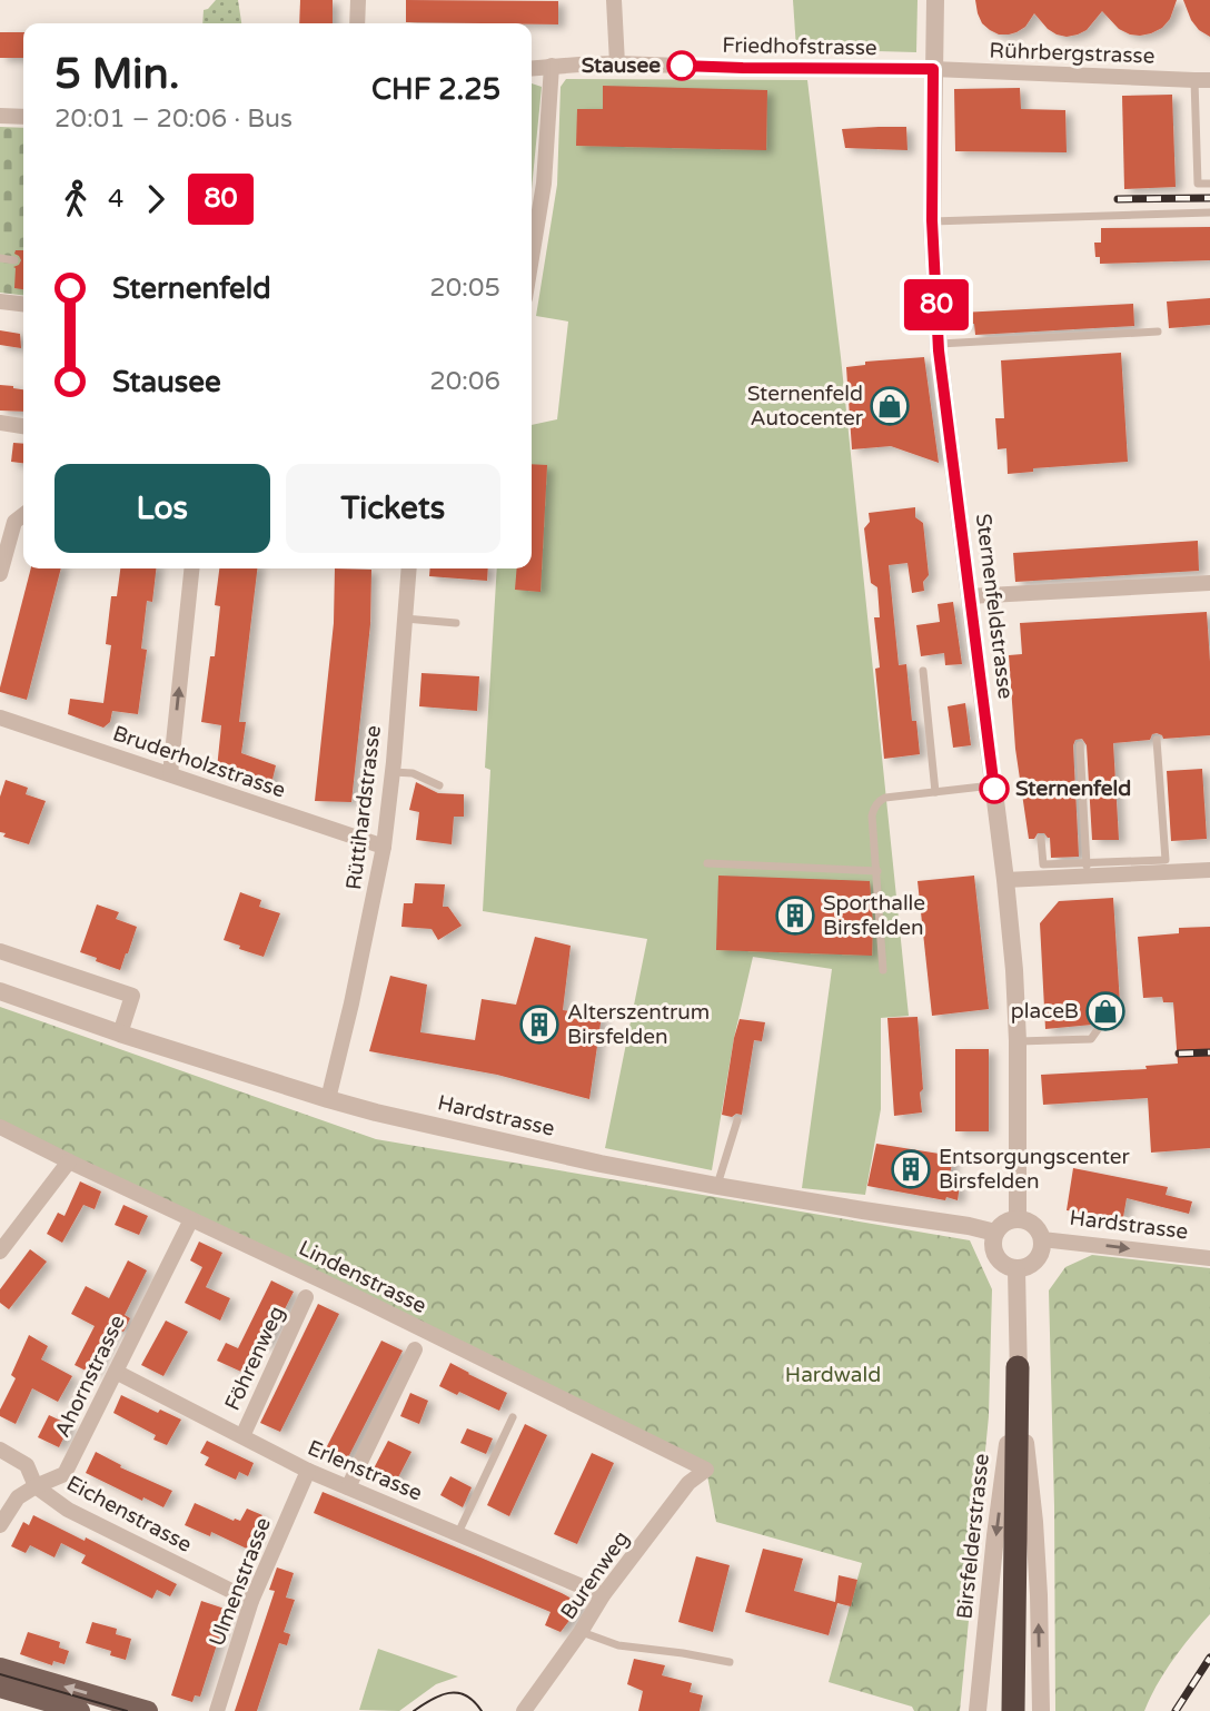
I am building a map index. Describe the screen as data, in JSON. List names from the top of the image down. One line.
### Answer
{"streets":{"street":["Friedhofstrasse","Rührbergstrasse","Sternenfeldstrasse","Bruderholzstrasse","Rüttihardstrasse","Hardstrasse","Lindenstrasse","Föhrenweg","Ahornstrasse","Erlenstrasse","Eichenstrasse","Birsfelderstrasse","Burenweg","Ulmenstrasse"]},"crossings":[["Friedhofstrasse","Rührbergstrasse"],["Friedhofstrasse","Sternenfeldstrasse"],["Rührbergstrasse","Sternenfeldstrasse"],["Sternenfeldstrasse","Hardstrasse"],["Sternenfeldstrasse","Birsfelderstrasse"],["Bruderholzstrasse","Rüttihardstrasse"],["Rüttihardstrasse","Hardstrasse"],["Hardstrasse","Birsfelderstrasse"],["Lindenstrasse","Ahornstrasse"],["Lindenstrasse","Burenweg"],["Föhrenweg","Erlenstrasse"],["Ahornstrasse","Erlenstrasse"],["Ahornstrasse","Eichenstrasse"],["Erlenstrasse","Burenweg"],["Erlenstrasse","Ulmenstrasse"],["Eichenstrasse","Ulmenstrasse"]],"parks":["Hardwald"],"places":{"other":["Stausee","Sternenfeld"],"shop":["Sternenfeld Autocenter","placeB"],"building":["Sporthalle Birsfelden","Alterszentrum Birsfelden","Entsorgungscenter Birsfelden"]},"lines":["bus line 80"],"page":{"on_map":"80","heading":["5 Min.","20:01 – 20:06 · Bus","CHF 2.25"],"legs":["4","80"],"list":[{"name":"Sternenfeld","value":"20:05"},{"name":"Stausee","value":"20:06"}],"buttons":["Los","Tickets"]}}
